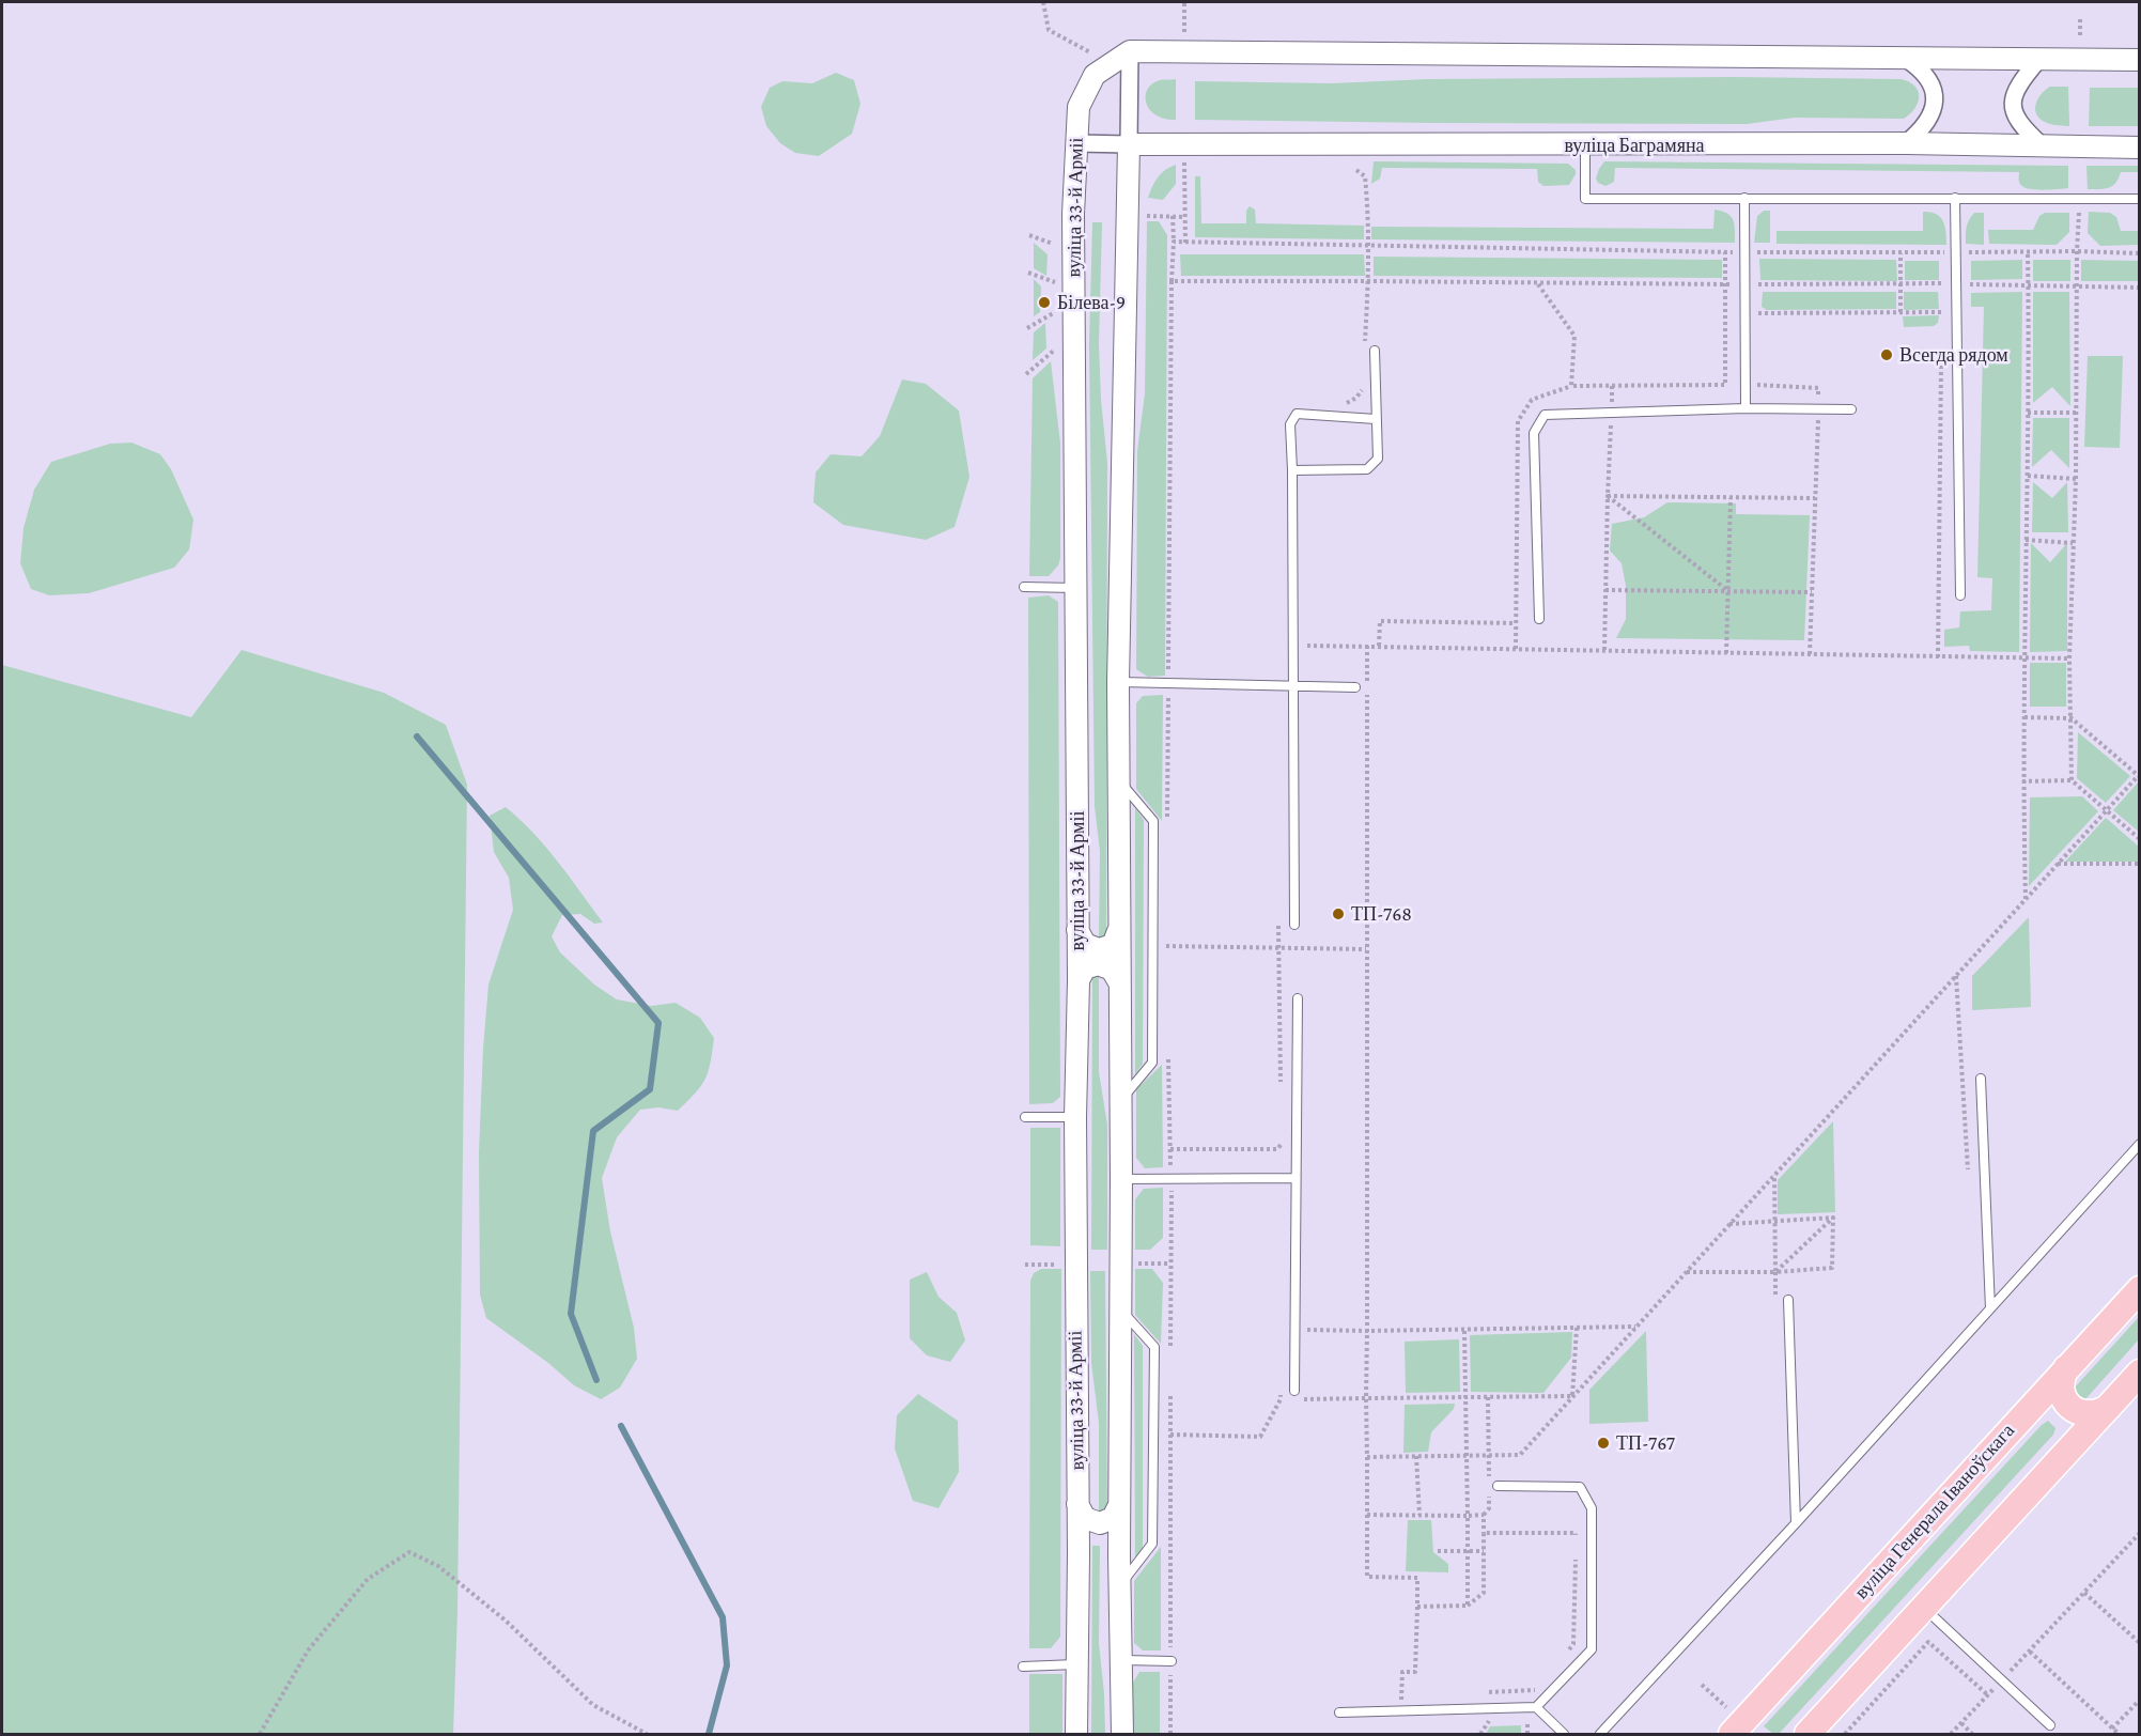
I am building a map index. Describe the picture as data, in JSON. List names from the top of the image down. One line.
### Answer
{"streets":{"main road":["вуліца Генерала Іваноўскага"],"street":["вуліца Баграмяна","вуліца 33-й Арміі"]},"places":["Білева-9","Всегда рядом","ТП-768","ТП-767"]}
